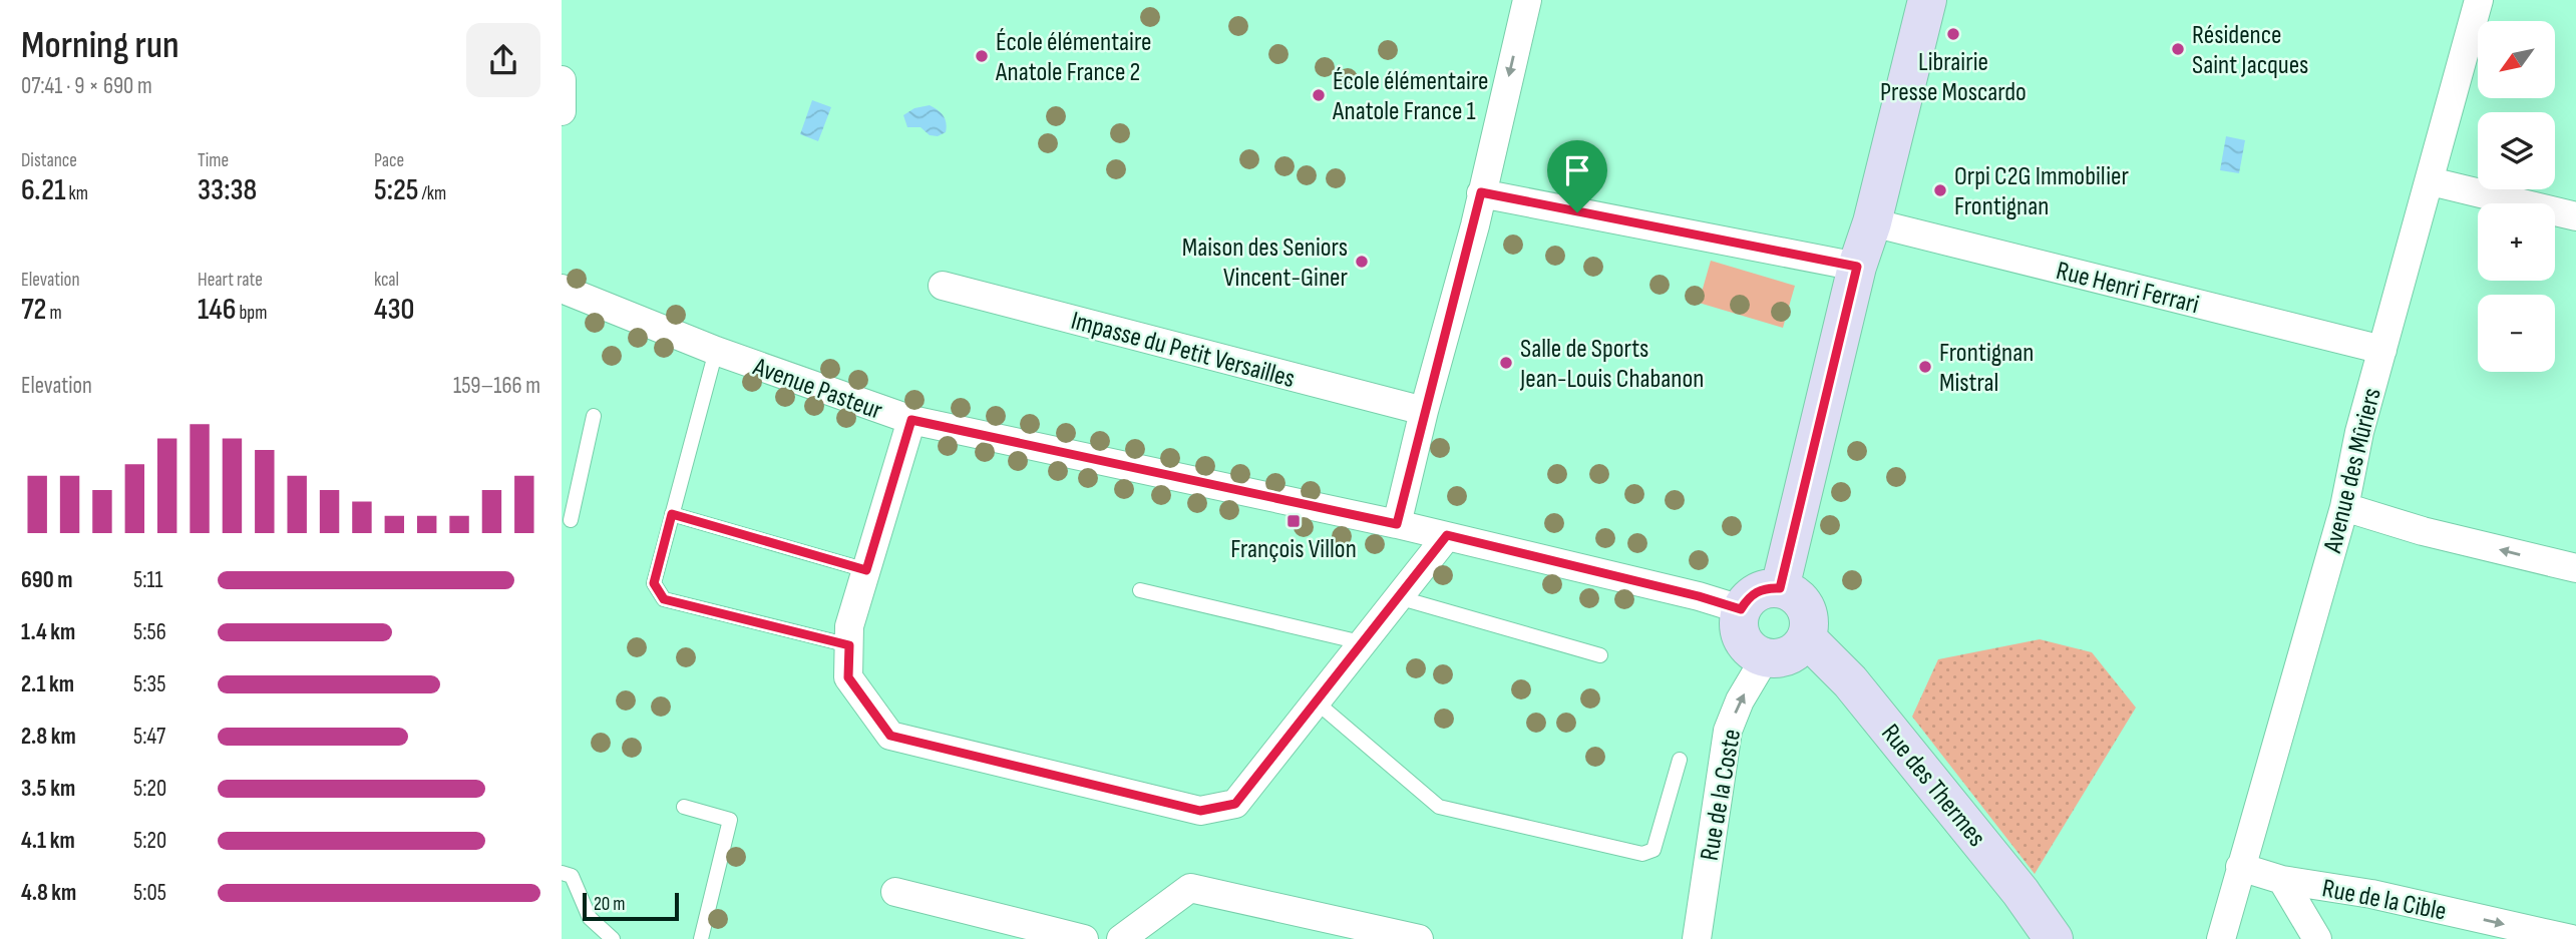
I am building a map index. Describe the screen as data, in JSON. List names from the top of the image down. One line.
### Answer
{"streets":{"main road":["Rue des Thermes"],"street":["Rue Henri Ferrari","Impasse du Petit Versailles","Avenue Pasteur","Avenue des Mûriers","Rue de la Coste","Rue de la Cible"]},"crossings":[["Rue Henri Ferrari","Avenue des Mûriers"],["Avenue Pasteur","Rue des Thermes"],["Avenue Pasteur","Rue de la Coste"],["Avenue des Mûriers","Rue de la Cible"],["Rue des Thermes","Rue de la Coste"]],"one_way":["Rue de la Coste","Rue de la Cible"],"places":{"other":["Librairie Presse Moscardo","Résidence Saint Jacques","École élémentaire Anatole France 2","École élémentaire Anatole France 1","Orpi C2G Immobilier Frontignan","Maison des Seniors Vincent-Giner","Salle de Sports Jean-Louis Chabanon","Frontignan Mistral"],"transit":["François Villon"]},"scale_bar":"20 m","north":"bottom left","page":{"heading":["Morning run","07:41 · 9 × 690 m"],"map_buttons":["+","−"],"stats":[["Distance","6.21 km"],["Time","33:38"],["Pace","5:25 /km"],["Elevation","72 m"],["Heart rate","146 bpm"],["kcal","430"]],"chart":["Elevation","159–166 m"],"list":[{"name":"690 m","note":"5:11"},{"name":"1.4 km","note":"5:56"},{"name":"2.1 km","note":"5:35"},{"name":"2.8 km","note":"5:47"},{"name":"3.5 km","note":"5:20"},{"name":"4.1 km","note":"5:20"},{"name":"4.8 km","note":"5:05"}],"scale":"20 m"}}
